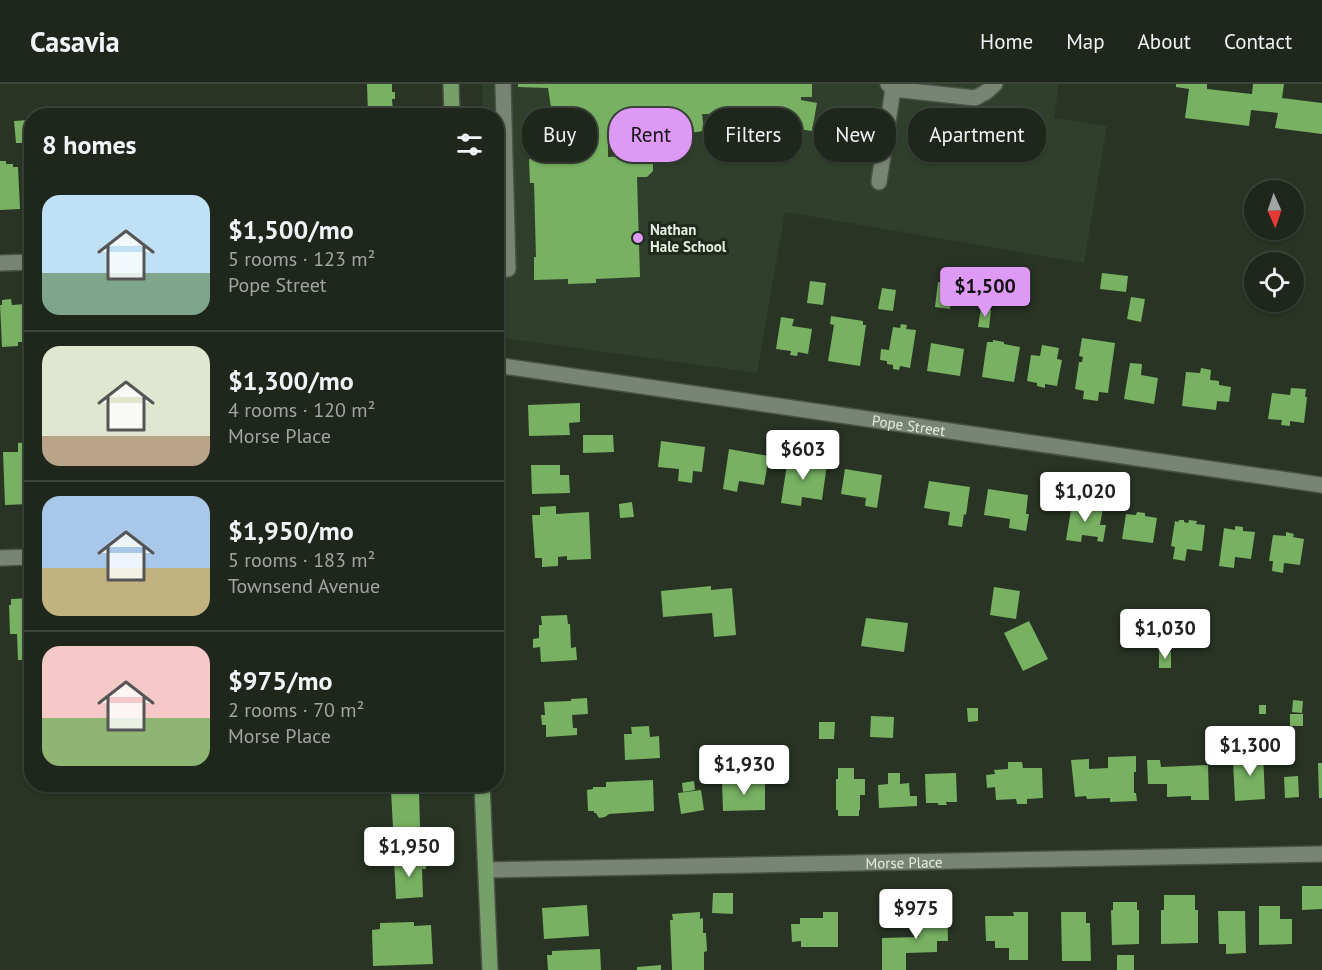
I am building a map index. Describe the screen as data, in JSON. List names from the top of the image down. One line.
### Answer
{"streets":{"street":["Pope Street","Morse Place"]},"places":["Nathan Hale School"],"north":"bottom","page":{"header":"Casavia","nav":["Home","Map","About","Contact"],"chip":["Buy","Rent","Filters","New","Apartment"],"heading":"8 homes","list":[{"name":"$1,500/mo","note":"5 rooms · 123 m² · Pope Street"},{"name":"$1,300/mo","note":"4 rooms · 120 m² · Morse Place"},{"name":"$1,950/mo","note":"5 rooms · 183 m² · Townsend Avenue"},{"name":"$975/mo","note":"2 rooms · 70 m² · Morse Place"}],"price":["$1,500","$603","$1,020","$1,030","$1,300","$1,930","$1,950","$975"]}}
